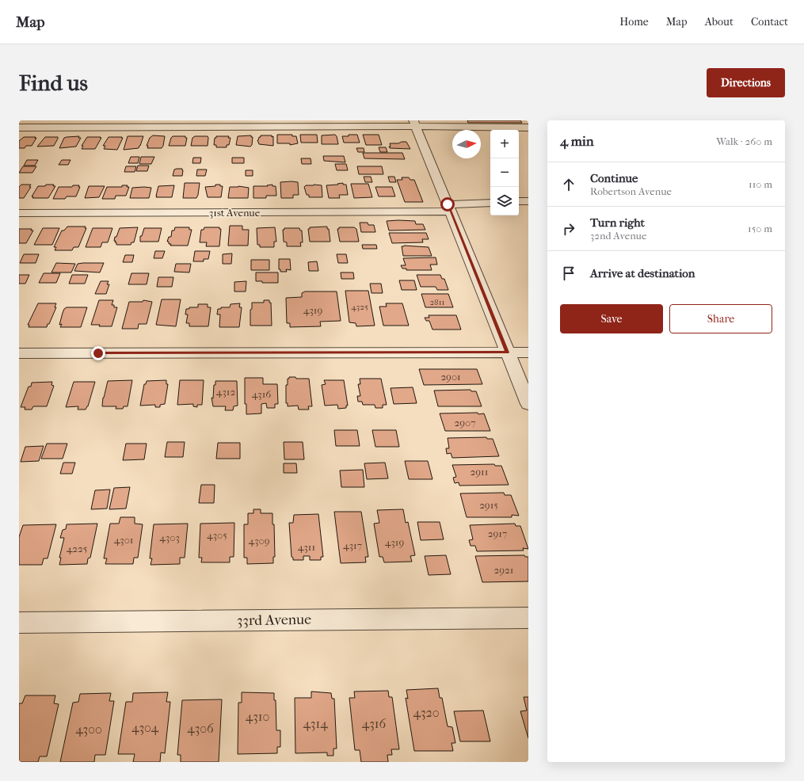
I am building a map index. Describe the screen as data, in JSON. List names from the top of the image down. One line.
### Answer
{"streets":{"street":["31st Avenue","33rd Avenue"]},"house_numbers":["2811","4325","4319","2901","4312","4316","2907","2911","2915","2917","4305","4303","4301","4309","4319","4317","4311","4225","2921","4320","4310","4314","4316","4304","4306","4300"],"north":"right","page":{"header":"Map","nav":["Home","Map","About","Contact"],"buttons":["Directions",["Save","Share"]],"title":"Find us","heading":["4 min","Walk · 260 m"],"map_buttons":["+","−"],"list":[["Continue","Robertson Avenue","110 m"],["Turn right","32nd Avenue","150 m"],"Arrive at destination"]}}
